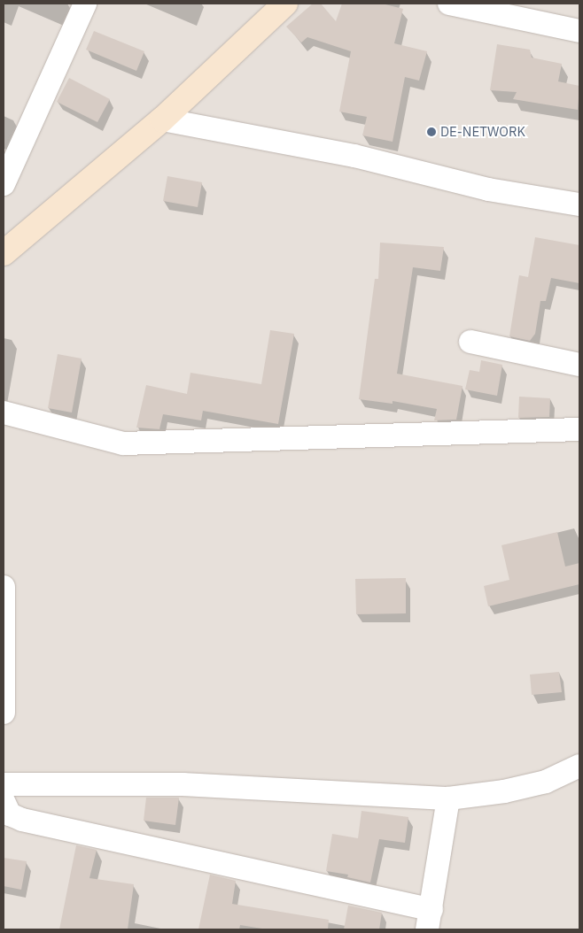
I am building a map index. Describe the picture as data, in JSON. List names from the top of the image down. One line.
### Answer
{"places":["DE-NETWORK"]}
